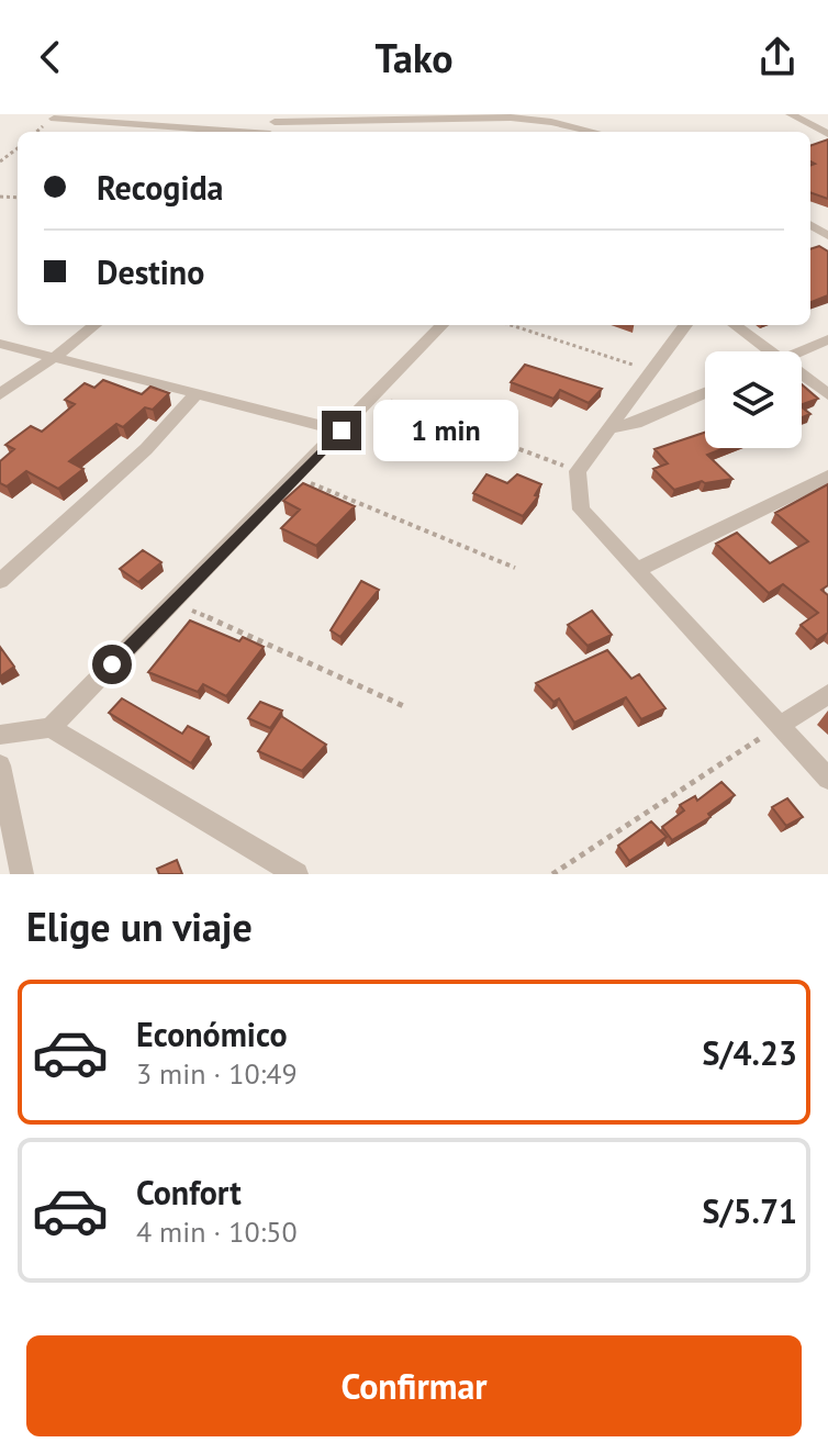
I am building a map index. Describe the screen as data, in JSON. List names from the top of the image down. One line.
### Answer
{"page":{"header":"Tako","banner":["Recogida","Destino"],"bubble":"1 min","heading":"Elige un viaje","list":[{"name":"Económico","note":"3 min · 10:49","value":"S/4.23"},{"name":"Confort","note":"4 min · 10:50","value":"S/5.71"}],"buttons":"Confirmar"}}
